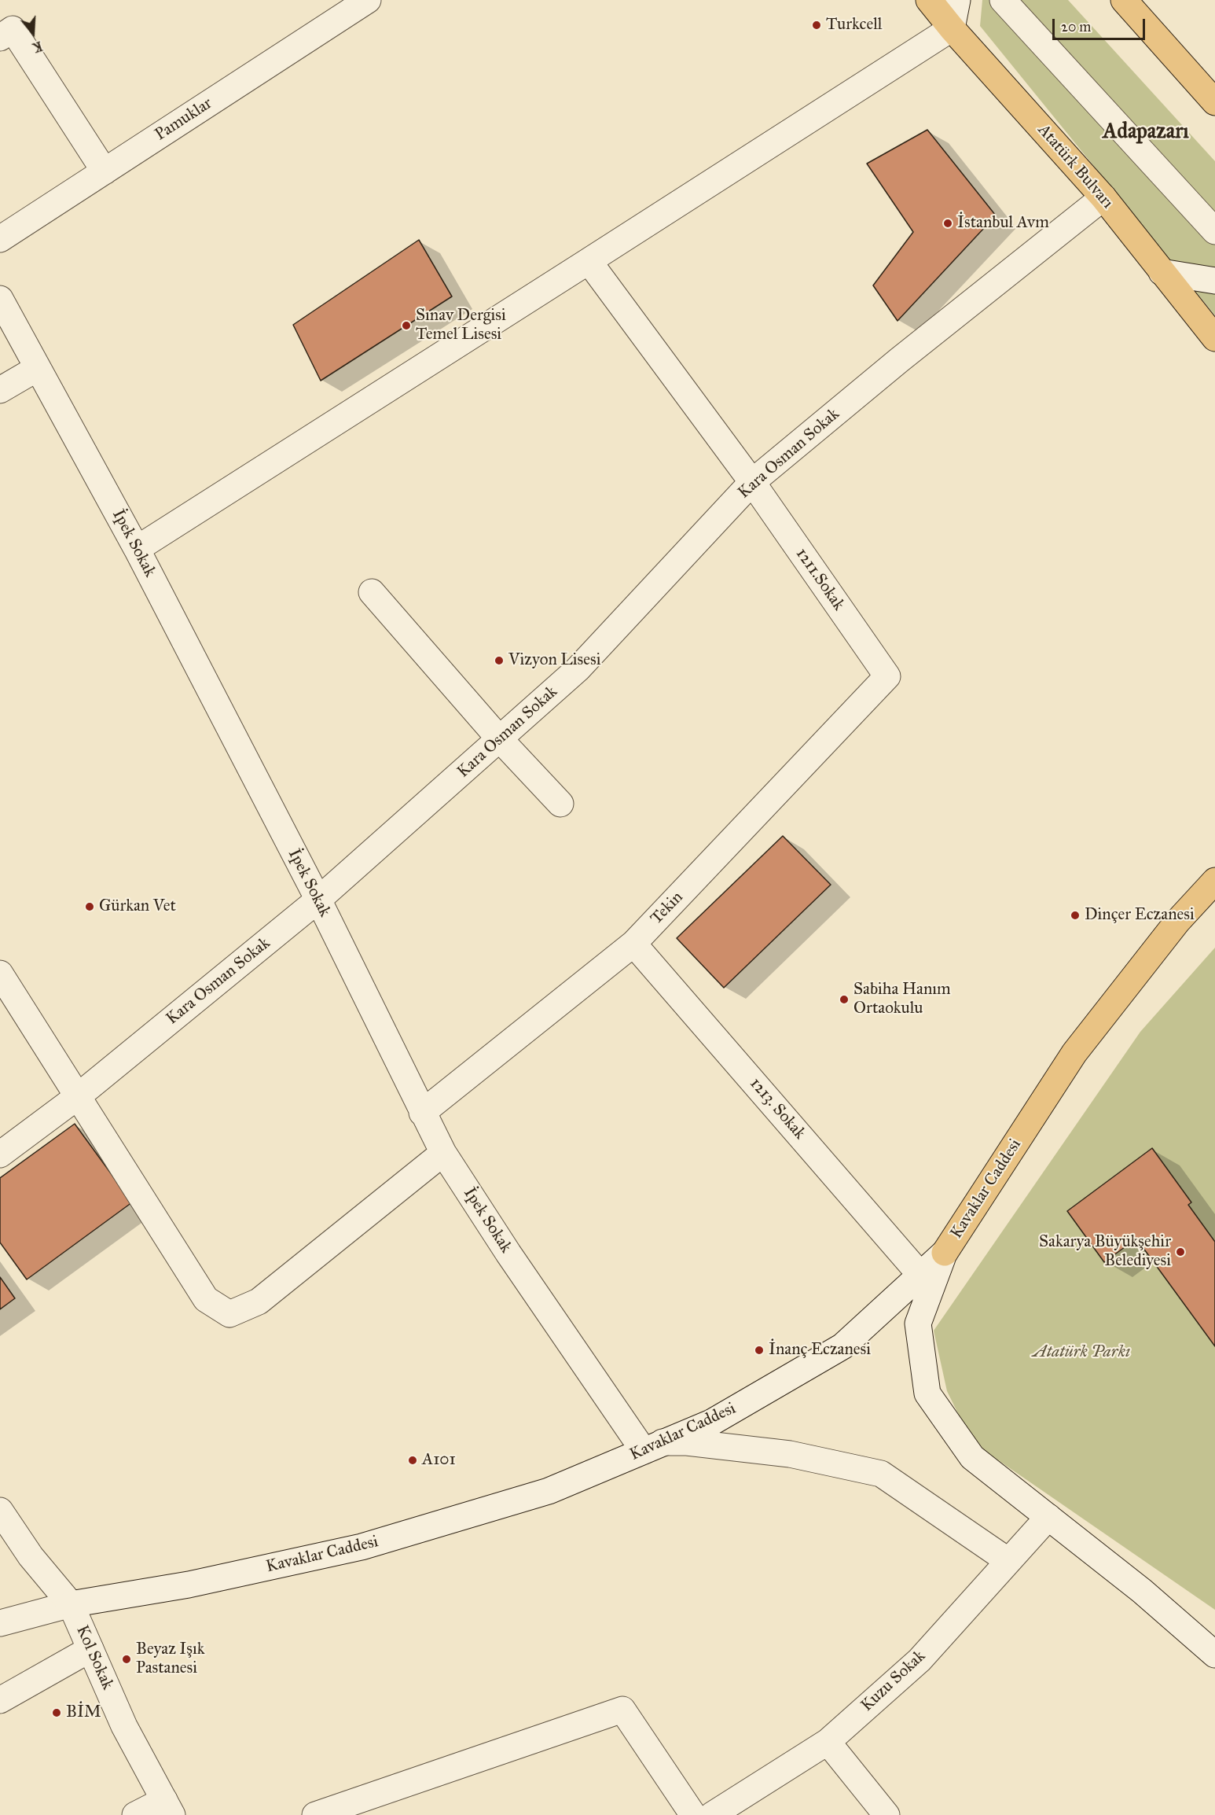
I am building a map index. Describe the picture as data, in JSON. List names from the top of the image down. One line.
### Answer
{"streets":{"main road":["Atatürk Bulvarı","Kavaklar Caddesi"],"street":["Pamuklar","Kara Osman Sokak","İpek Sokak","1211.Sokak","Tekin","1213. Sokak","Kol Sokak","Kuzu Sokak"]},"crossings":[["Atatürk Bulvarı","Kara Osman Sokak"],["Kara Osman Sokak","İpek Sokak"],["Kara Osman Sokak","1211.Sokak"],["İpek Sokak","Tekin"],["İpek Sokak","Kavaklar Caddesi"],["1211.Sokak","Tekin"],["Tekin","1213. Sokak"],["1213. Sokak","Kavaklar Caddesi"],["Kavaklar Caddesi","Kol Sokak"]],"districts":["Adapazarı"],"parks":["Atatürk Parkı"],"places":["Turkcell","İstanbul Avm","Sınav Dergisi Temel Lisesi","Vizyon Lisesi","Gürkan Vet","Dinçer Eczanesi","Sabiha Hanım Ortaokulu","Sakarya Büyükşehir Belediyesi","İnanç Eczanesi","A101","Beyaz Işık Pastanesi","BİM"],"scale_bar":"20 m","north":"bottom"}
